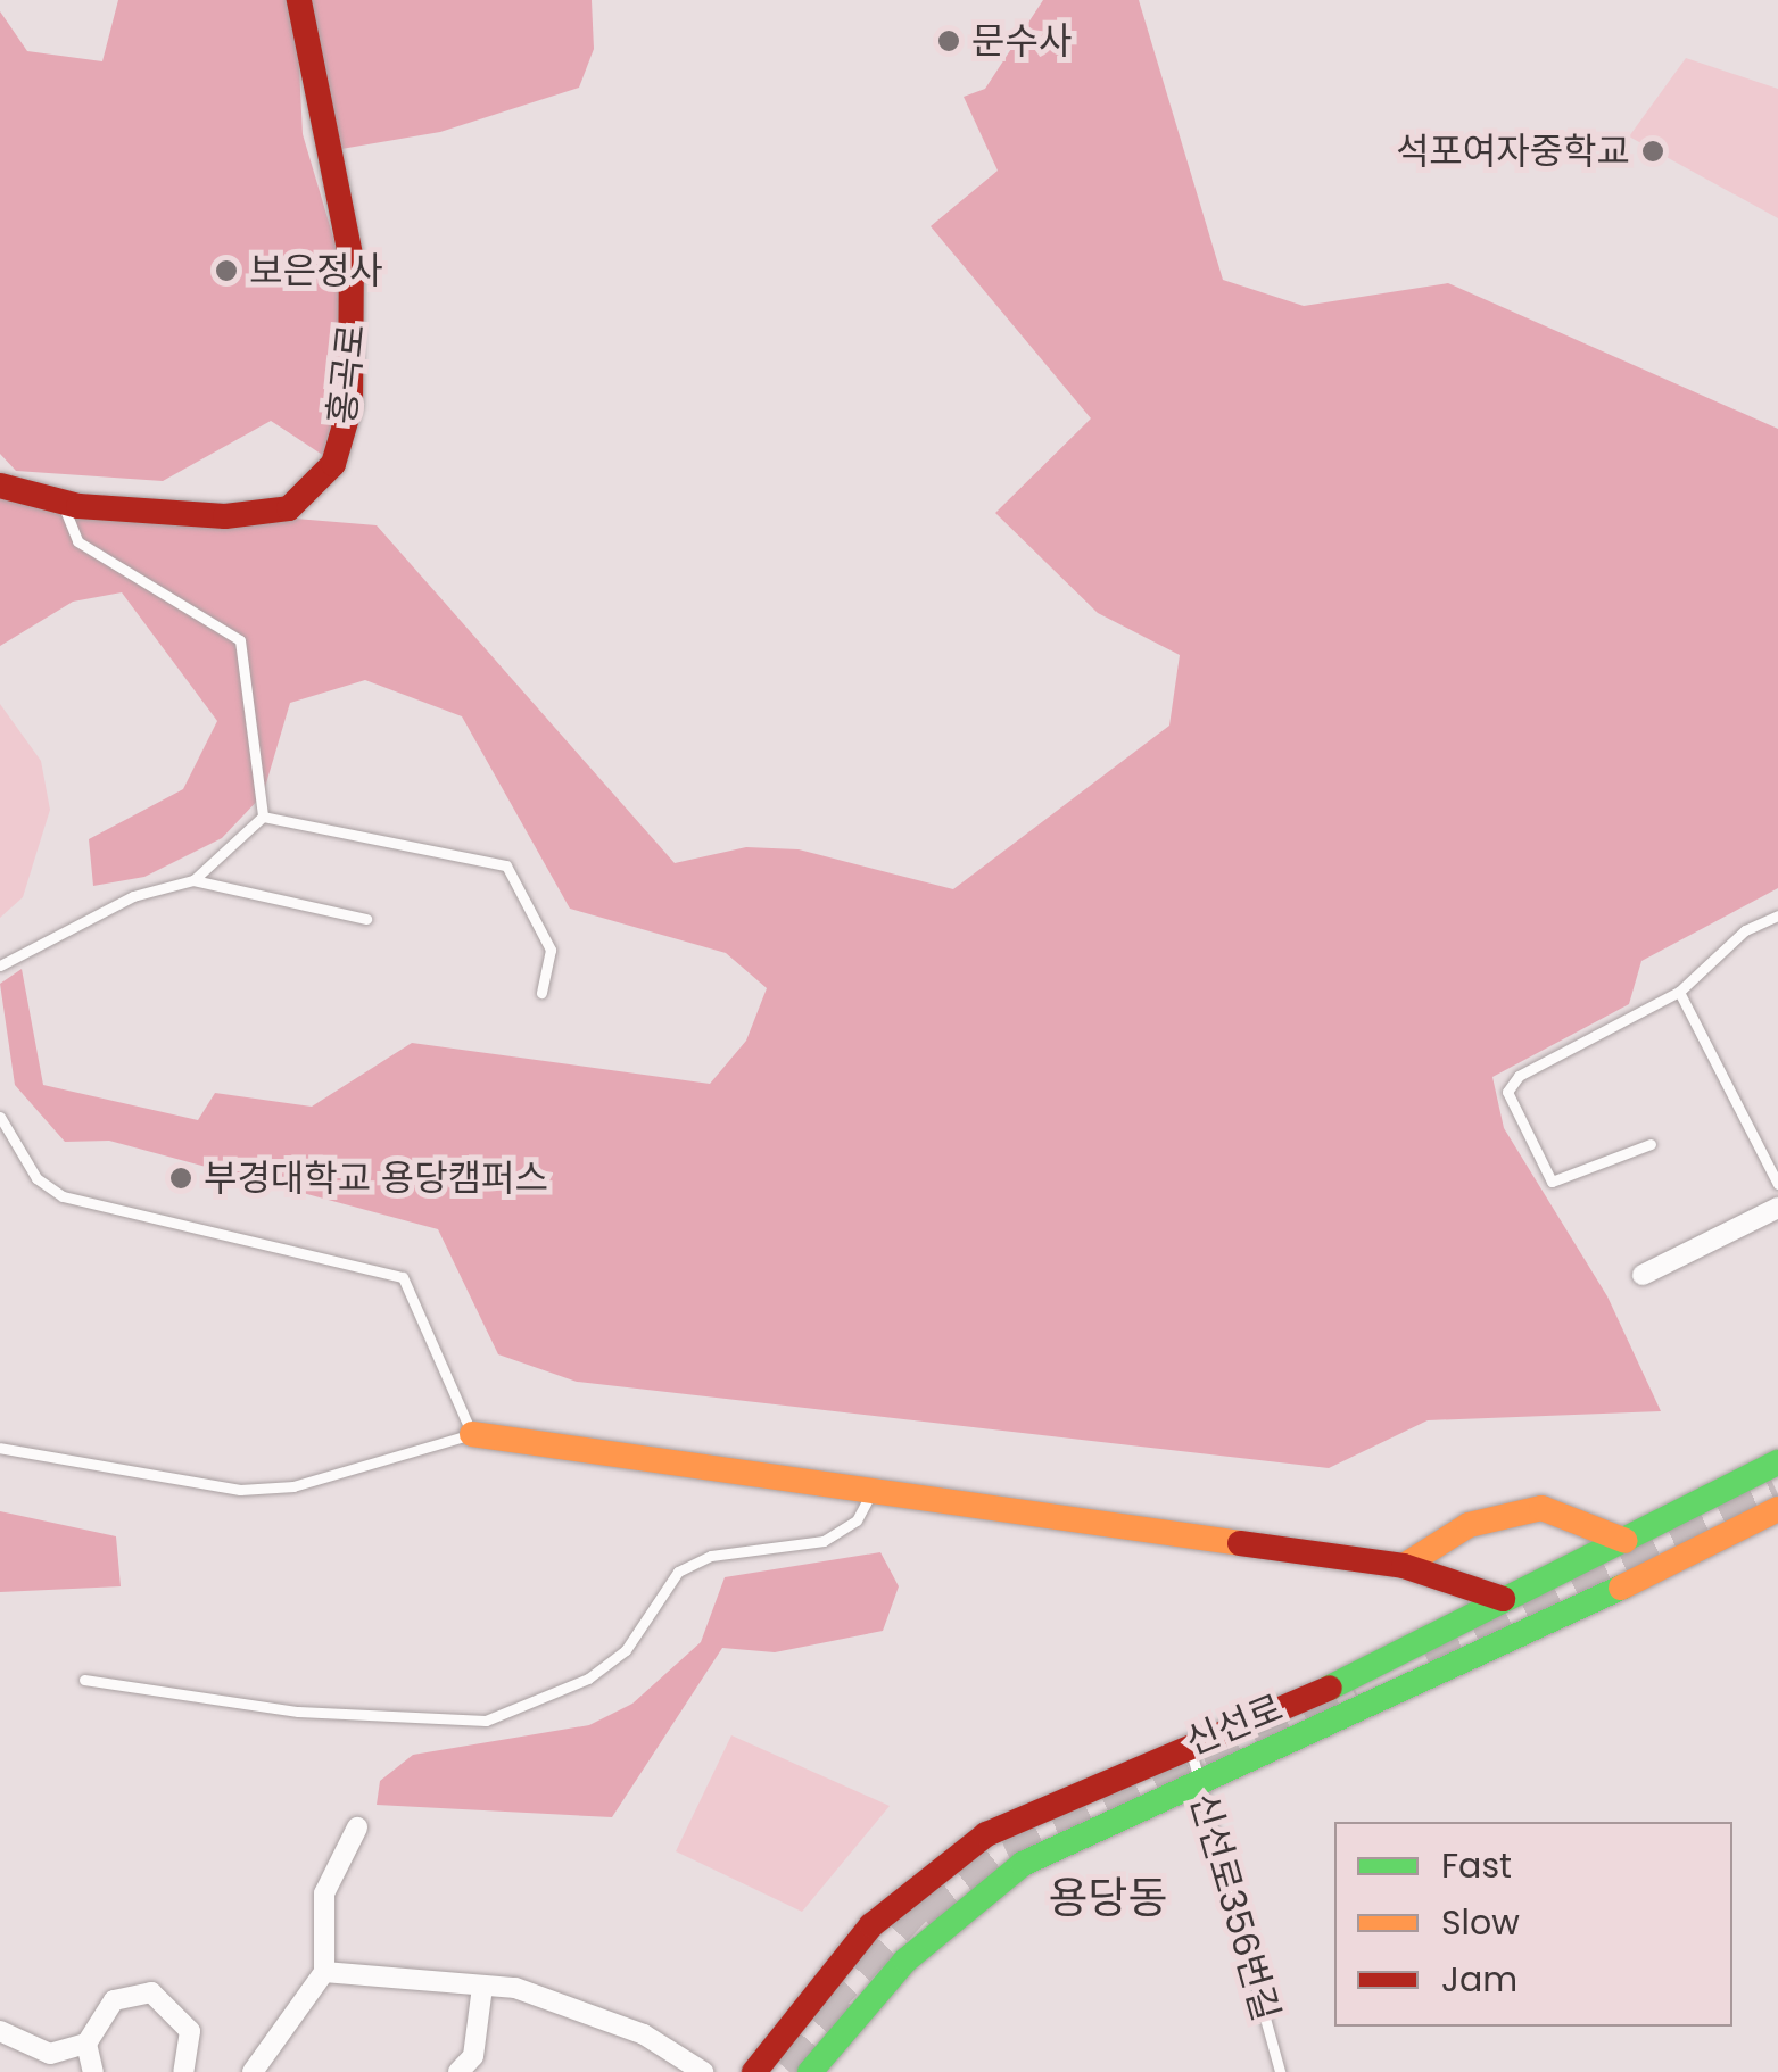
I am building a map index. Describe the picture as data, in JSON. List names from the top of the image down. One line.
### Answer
{"streets":{"main road":["홍곡로","신선로"],"lane":["신선로356번길"]},"crossings":[["신선로","신선로356번길"]],"districts":["용당동"],"places":["문수사","석포여자중학교","보은정사","부경대학교 용당캠퍼스"],"legend":["Fast","Slow","Jam"]}
